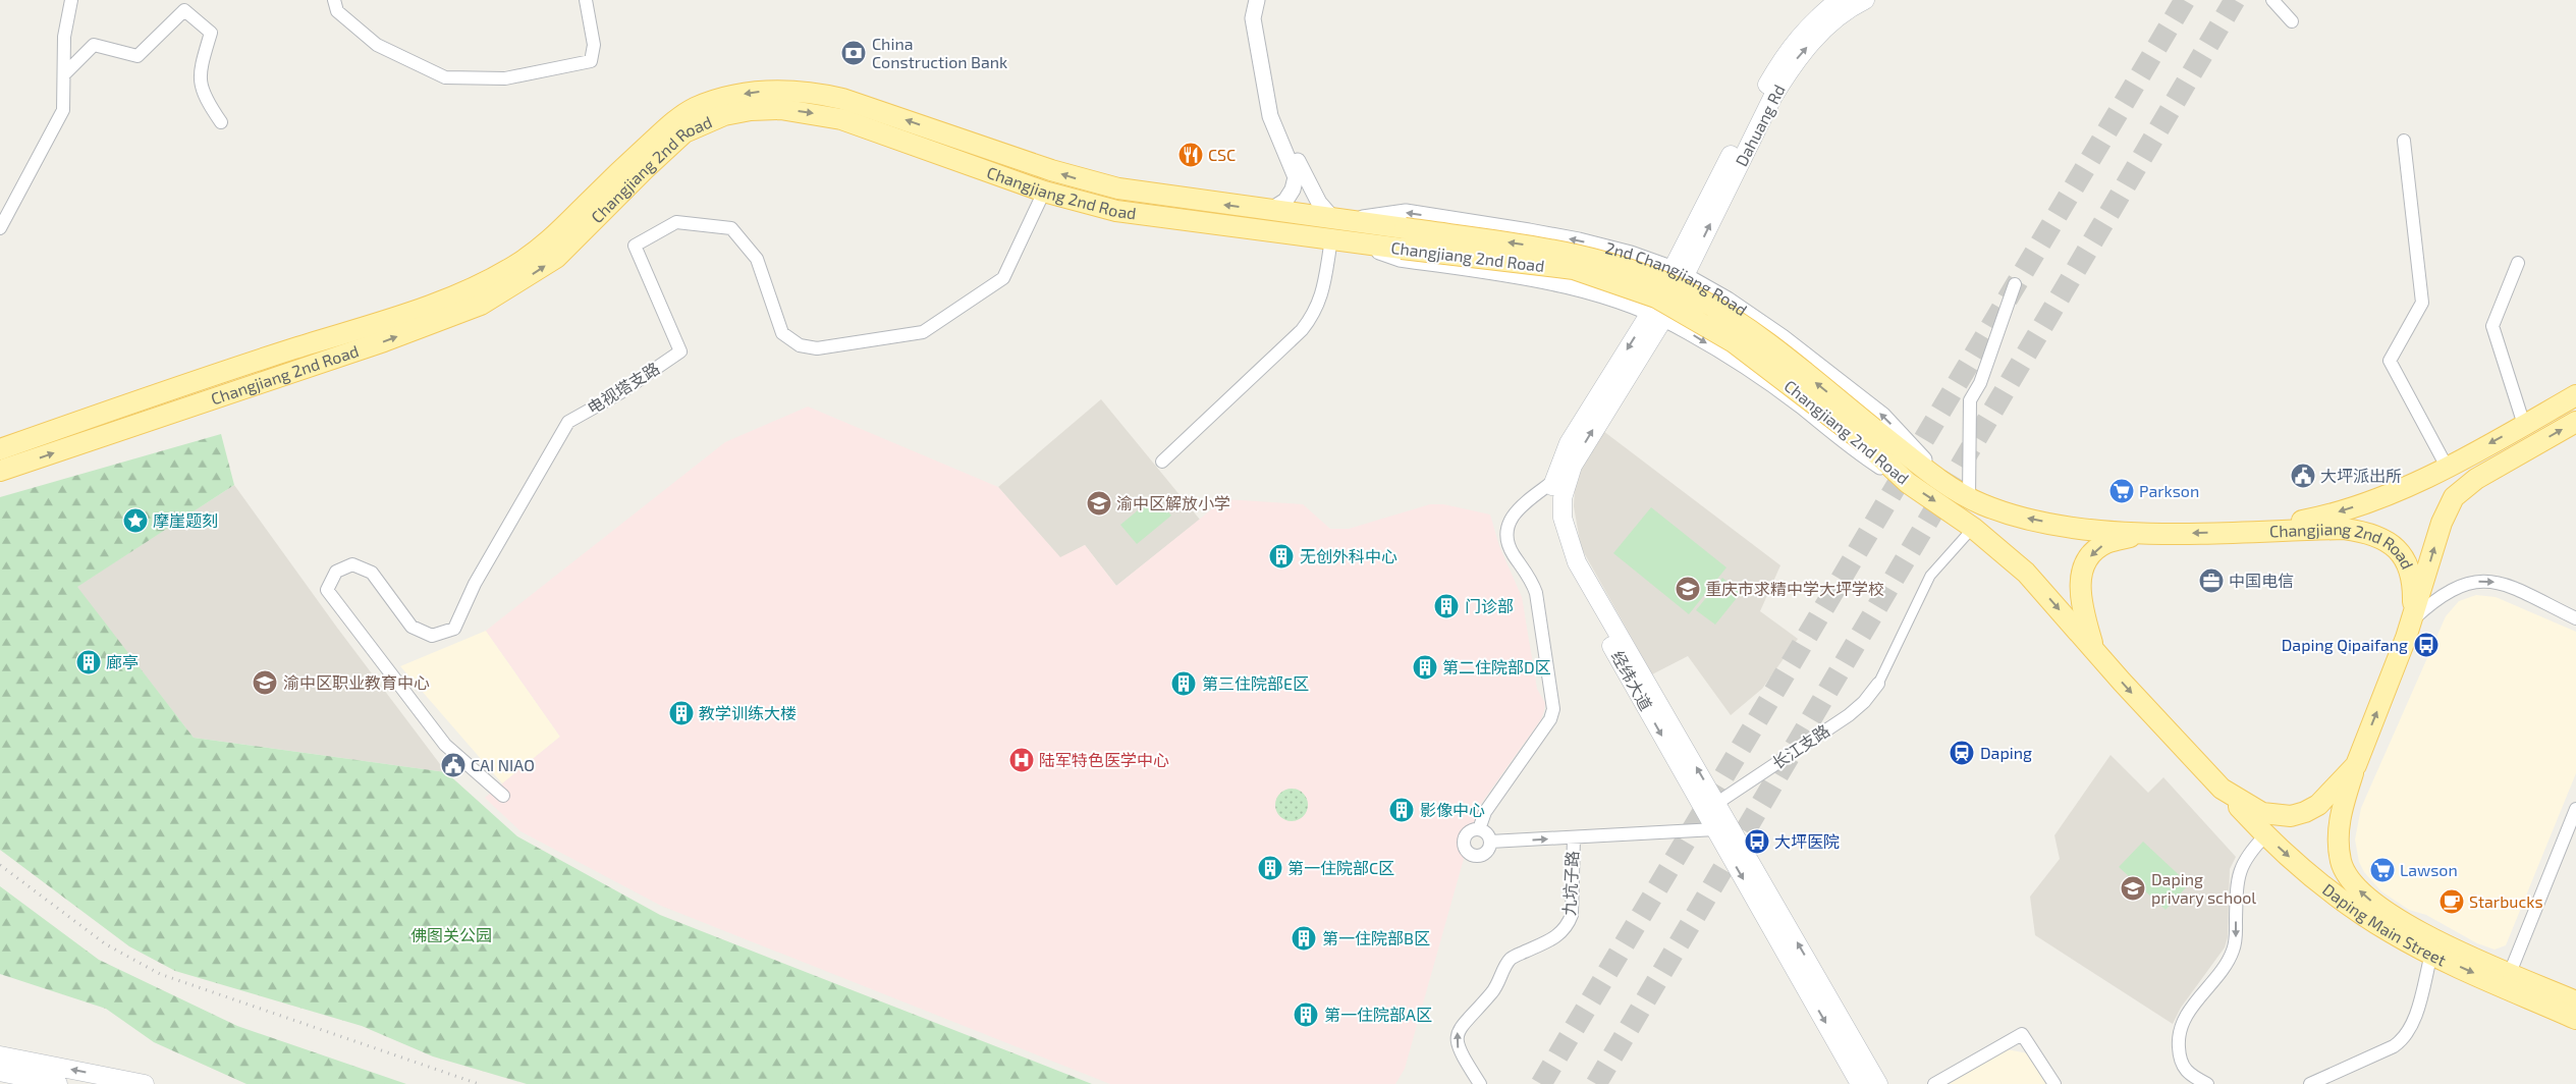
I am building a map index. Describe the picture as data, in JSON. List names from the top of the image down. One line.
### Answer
{"streets":{"main road":["Dahuang Rd","Changjiang 2nd Road","经纬大道","Daping Main Street"],"street":["2nd Changjiang Road","电视塔支路","长江支路","九坑子路"]},"crossings":[["Dahuang Rd","2nd Changjiang Road"],["Dahuang Rd","经纬大道"],["Changjiang 2nd Road","2nd Changjiang Road"],["Changjiang 2nd Road","电视塔支路"],["Changjiang 2nd Road","Daping Main Street"],["2nd Changjiang Road","经纬大道"],["经纬大道","长江支路"],["经纬大道","九坑子路"]],"parks":["佛图关公园"],"places":{"bank":["China Construction Bank"],"restaurant":["CSC"],"public building":["大坪派出所","CAI NIAO"],"supermarket":["Parkson","Lawson"],"school or university":["渝中区解放小学","重庆市求精中学大坪学校","渝中区职业教育中心","Daping privary school"],"place":["摩崖题刻"],"building":["无创外科中心","门诊部","廊亭","第二住院部D区","第三住院部E区","教学训练大楼","影像中心","第一住院部C区","第一住院部B区","第一住院部A区"],"office":["中国电信"],"bus stop":["Daping Qipaifang","大坪医院"],"station":["Daping"],"hospital":["陆军特色医学中心"],"cafe":["Starbucks"]}}
